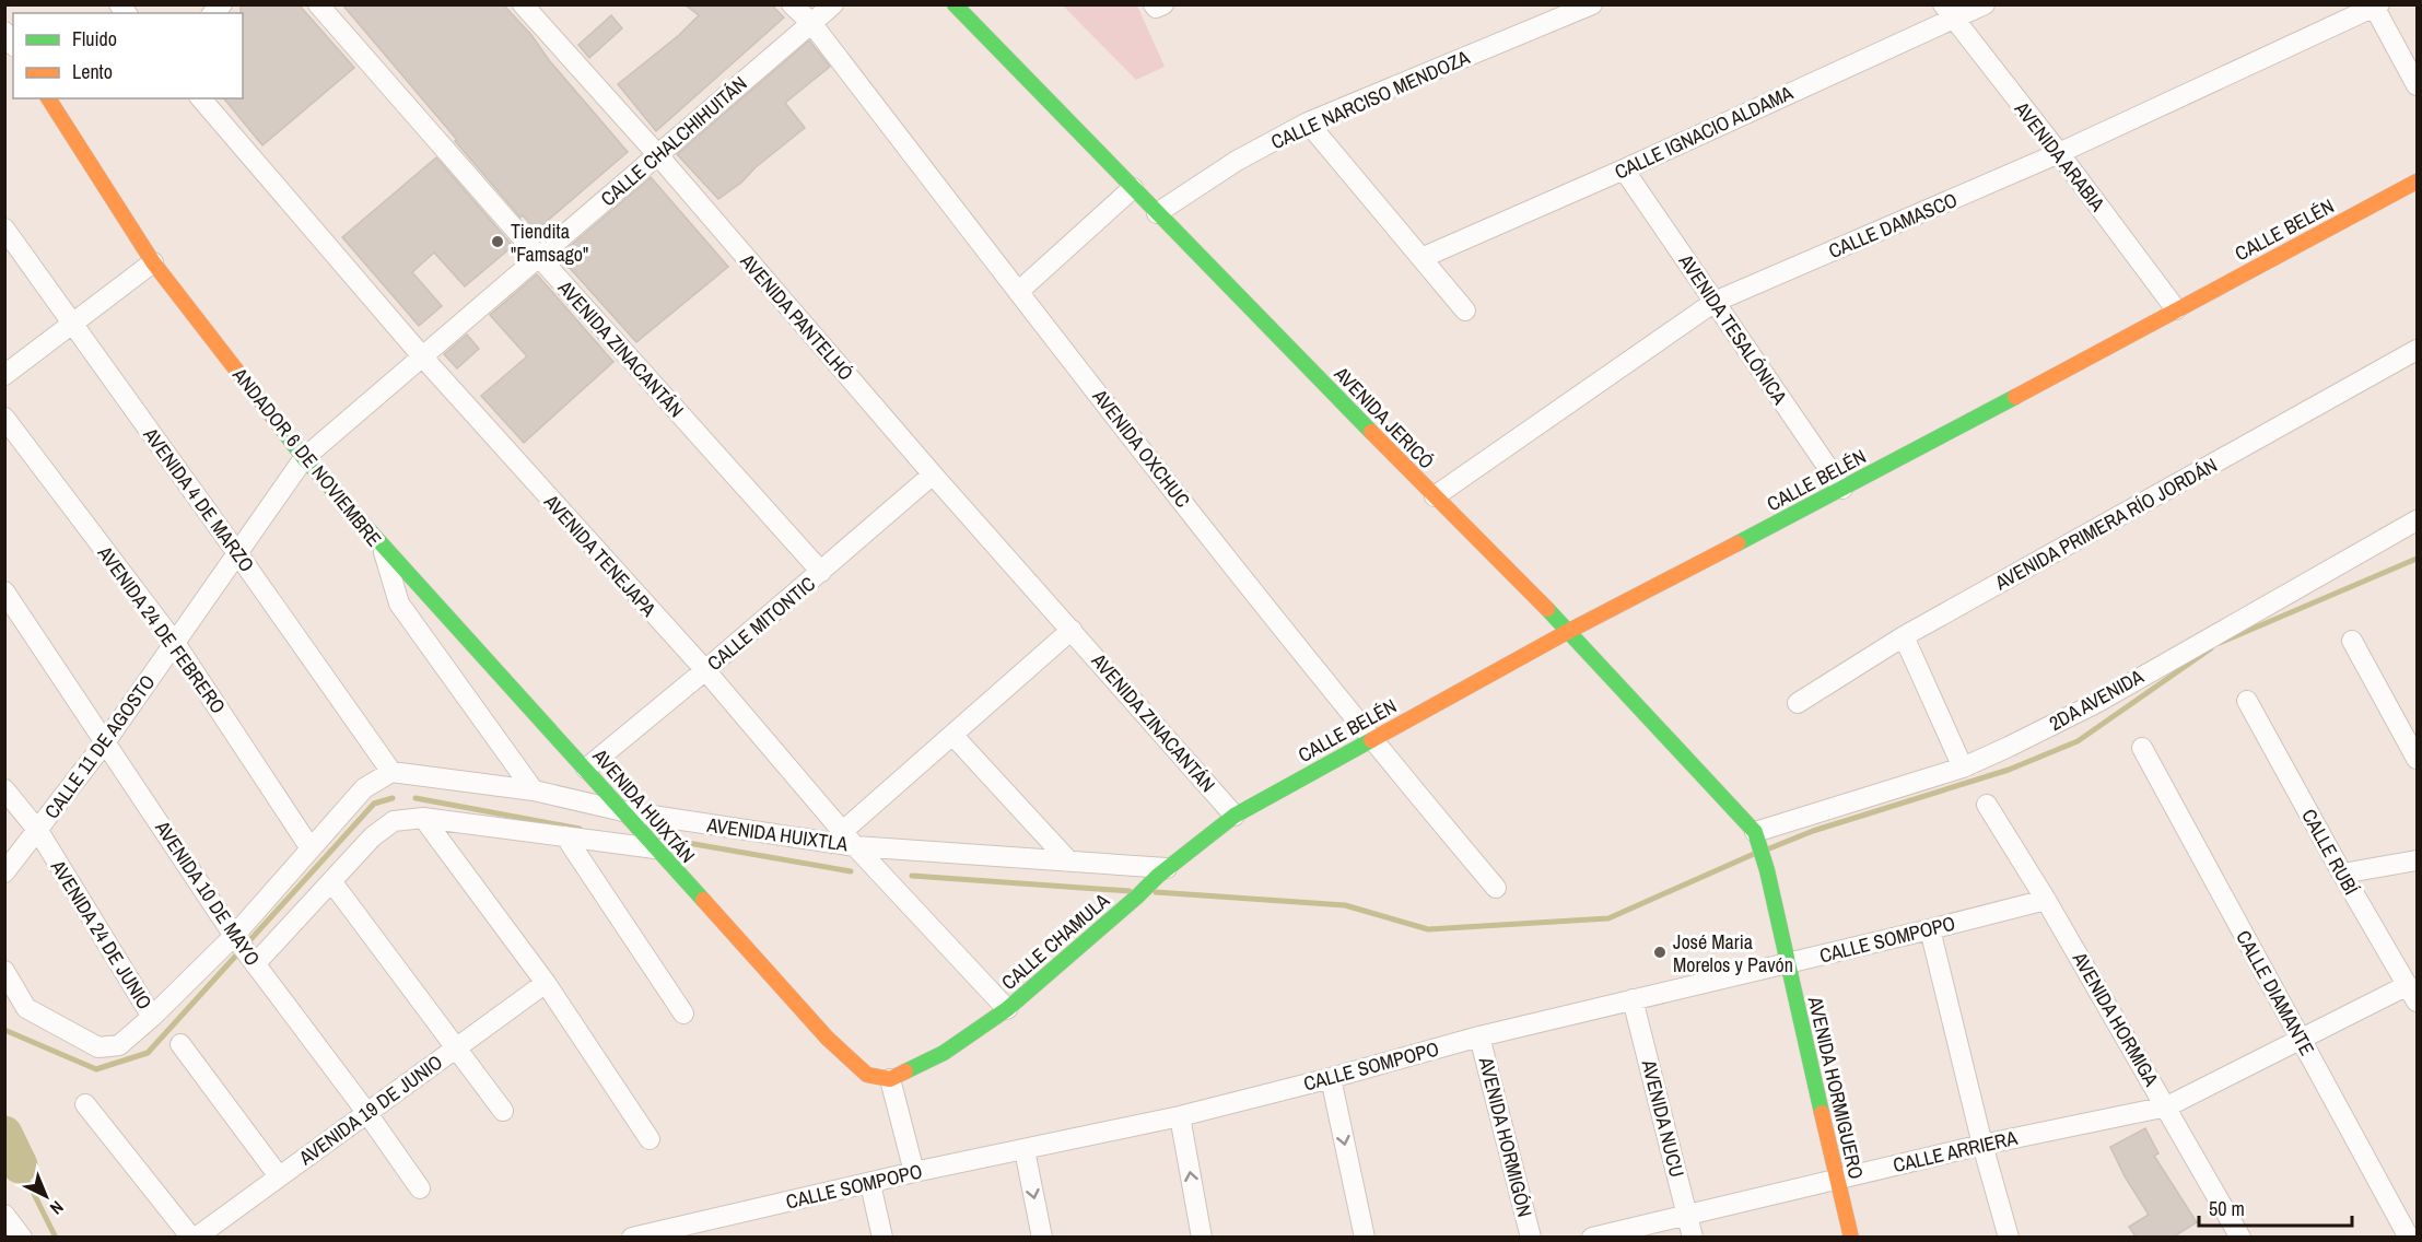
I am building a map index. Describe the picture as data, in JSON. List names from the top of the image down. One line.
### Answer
{"streets":{"street":["CALLE NARCISO MENDOZA","CALLE IGNACIO ALDAMA","CALLE CHALCHIHUITÁN","AVENIDA ARABIA","CALLE DAMASCO","CALLE BELÉN","AVENIDA PANTELHÓ","AVENIDA TESALÓNICA","AVENIDA ZINACANTÁN","AVENIDA JERICÓ","AVENIDA OXCHUC","ANDADOR 6 DE NOVIEMBRE","AVENIDA 4 DE MARZO","AVENIDA PRIMERA RÍO JORDÁN","AVENIDA TENEJAPA","CALLE MITONTIC","AVENIDA 24 DE FEBRERO","2DA AVENIDA","CALLE 11 DE AGOSTO","AVENIDA HUIXTÁN","AVENIDA HUIXTLA","CALLE RUBÍ","AVENIDA 10 DE MAYO","AVENIDA 24 DE JUNIO","CALLE SOMPOPO","CALLE CHAMULA","CALLE DIAMANTE","AVENIDA HORMIGA","AVENIDA HORMIGUERO","AVENIDA 19 DE JUNIO","AVENIDA NUCU","AVENIDA HORMIGÓN","CALLE ARRIERA"]},"crossings":[["CALLE NARCISO MENDOZA","AVENIDA JERICÓ"],["CALLE IGNACIO ALDAMA","AVENIDA ARABIA"],["CALLE IGNACIO ALDAMA","AVENIDA TESALÓNICA"],["CALLE CHALCHIHUITÁN","AVENIDA PANTELHÓ"],["CALLE CHALCHIHUITÁN","AVENIDA ZINACANTÁN"],["CALLE CHALCHIHUITÁN","AVENIDA OXCHUC"],["CALLE CHALCHIHUITÁN","ANDADOR 6 DE NOVIEMBRE"],["CALLE CHALCHIHUITÁN","AVENIDA TENEJAPA"],["CALLE CHALCHIHUITÁN","CALLE 11 DE AGOSTO"],["AVENIDA ARABIA","CALLE DAMASCO"],["AVENIDA ARABIA","CALLE BELÉN"],["CALLE DAMASCO","AVENIDA TESALÓNICA"],["CALLE DAMASCO","AVENIDA JERICÓ"],["CALLE BELÉN","AVENIDA TESALÓNICA"],["CALLE BELÉN","AVENIDA ZINACANTÁN"],["CALLE BELÉN","AVENIDA JERICÓ"],["CALLE BELÉN","AVENIDA OXCHUC"],["CALLE BELÉN","CALLE CHAMULA"],["AVENIDA PANTELHÓ","AVENIDA ZINACANTÁN"],["AVENIDA PANTELHÓ","CALLE MITONTIC"],["AVENIDA ZINACANTÁN","CALLE MITONTIC"],["AVENIDA ZINACANTÁN","CALLE CHAMULA"],["AVENIDA JERICÓ","2DA AVENIDA"],["AVENIDA JERICÓ","AVENIDA HORMIGUERO"],["ANDADOR 6 DE NOVIEMBRE","CALLE 11 DE AGOSTO"],["ANDADOR 6 DE NOVIEMBRE","AVENIDA HUIXTÁN"],["ANDADOR 6 DE NOVIEMBRE","AVENIDA HUIXTLA"],["AVENIDA 4 DE MARZO","CALLE 11 DE AGOSTO"],["AVENIDA 4 DE MARZO","AVENIDA HUIXTLA"],["AVENIDA TENEJAPA","CALLE MITONTIC"],["AVENIDA TENEJAPA","AVENIDA HUIXTLA"],["AVENIDA TENEJAPA","CALLE CHAMULA"],["CALLE MITONTIC","AVENIDA HUIXTÁN"],["AVENIDA 24 DE FEBRERO","CALLE 11 DE AGOSTO"],["CALLE 11 DE AGOSTO","AVENIDA 10 DE MAYO"],["CALLE 11 DE AGOSTO","AVENIDA 24 DE JUNIO"],["AVENIDA HUIXTÁN","AVENIDA HUIXTLA"],["AVENIDA HUIXTÁN","CALLE CHAMULA"],["AVENIDA HUIXTLA","CALLE CHAMULA"],["CALLE RUBÍ","CALLE ARRIERA"],["AVENIDA 10 DE MAYO","AVENIDA 19 DE JUNIO"],["CALLE SOMPOPO","AVENIDA HORMIGA"],["CALLE SOMPOPO","AVENIDA HORMIGUERO"],["CALLE SOMPOPO","AVENIDA NUCU"],["CALLE SOMPOPO","AVENIDA HORMIGÓN"],["CALLE DIAMANTE","CALLE ARRIERA"],["AVENIDA HORMIGA","CALLE ARRIERA"],["AVENIDA HORMIGUERO","CALLE ARRIERA"],["AVENIDA NUCU","CALLE ARRIERA"]],"places":["Tiendita \"Famsago\"","José Maria Morelos y Pavón"],"legend":["Fluido","Lento"],"scale_bar":"50 m","north":"bottom right"}
